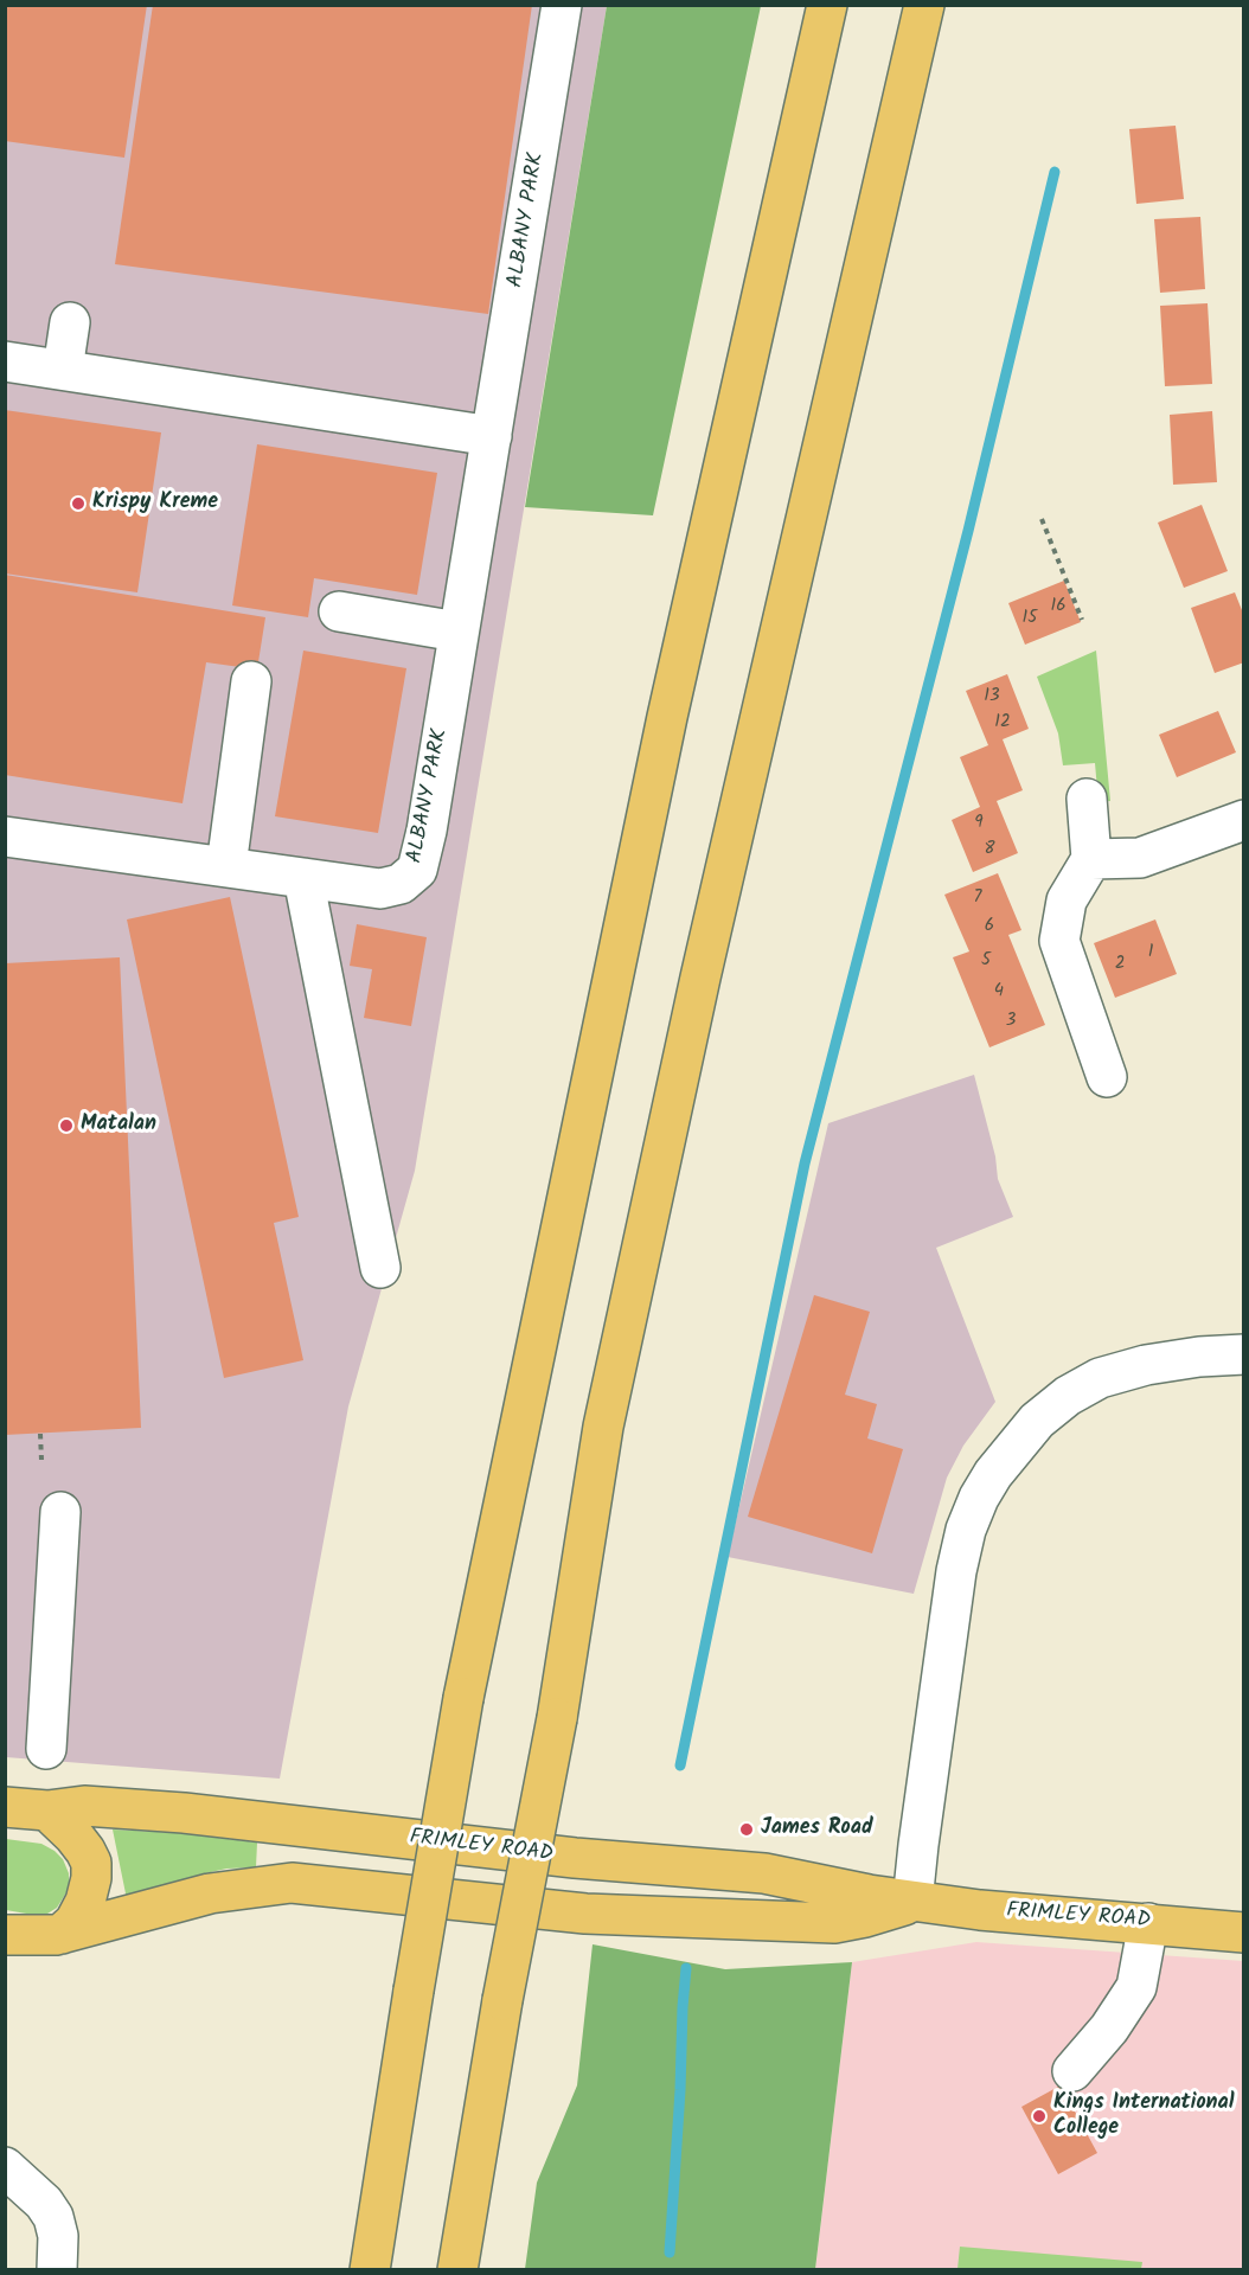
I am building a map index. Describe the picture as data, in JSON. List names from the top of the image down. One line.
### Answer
{"streets":{"main road":["FRIMLEY ROAD"],"street":["ALBANY PARK"]},"places":["Krispy Kreme","Matalan","James Road","Kings International College"],"house_numbers":["16","15","13","12","9","8","7","6","1","5","2","4","3"]}
